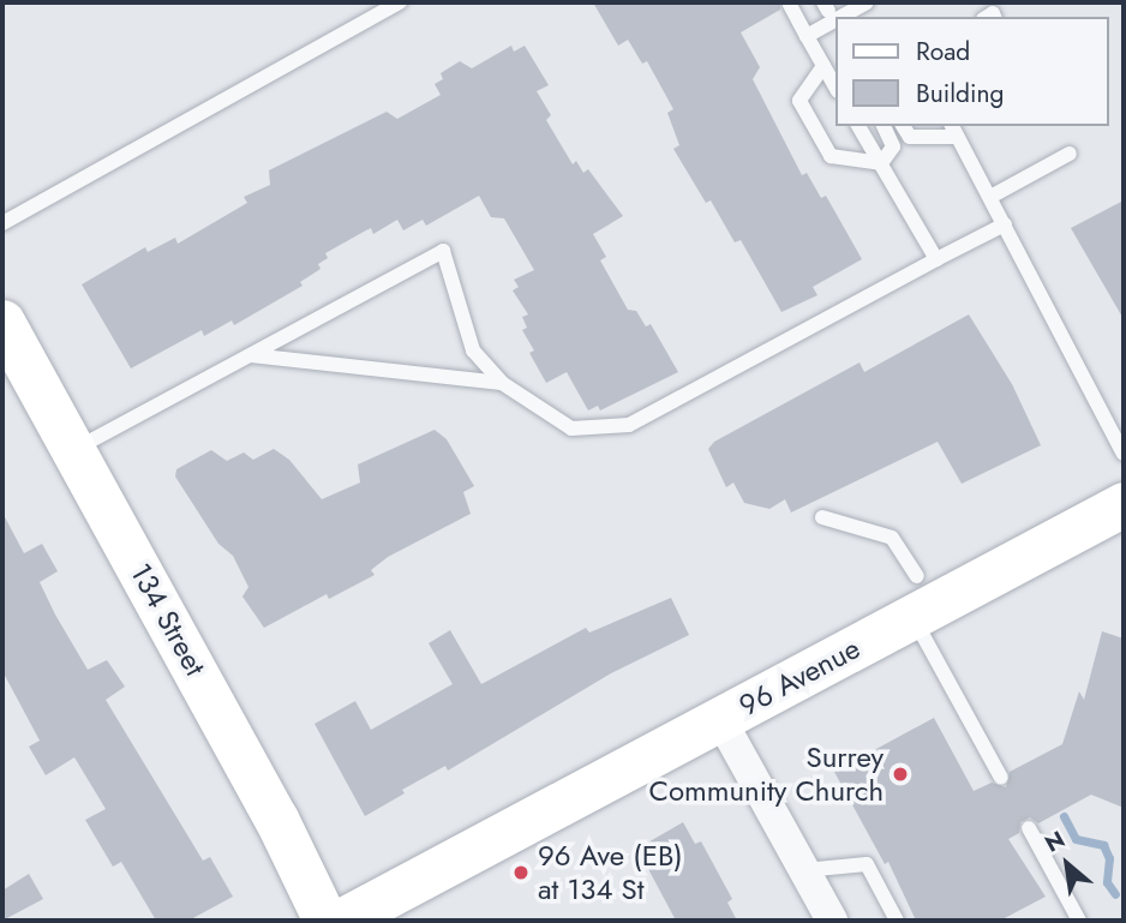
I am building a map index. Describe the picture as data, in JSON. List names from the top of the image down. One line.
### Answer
{"streets":{"main road":["134 Street","96 Avenue"]},"places":["Surrey Community Church","96 Ave (EB) at 134 St"],"legend":["Road","Building"],"north":"top left"}
